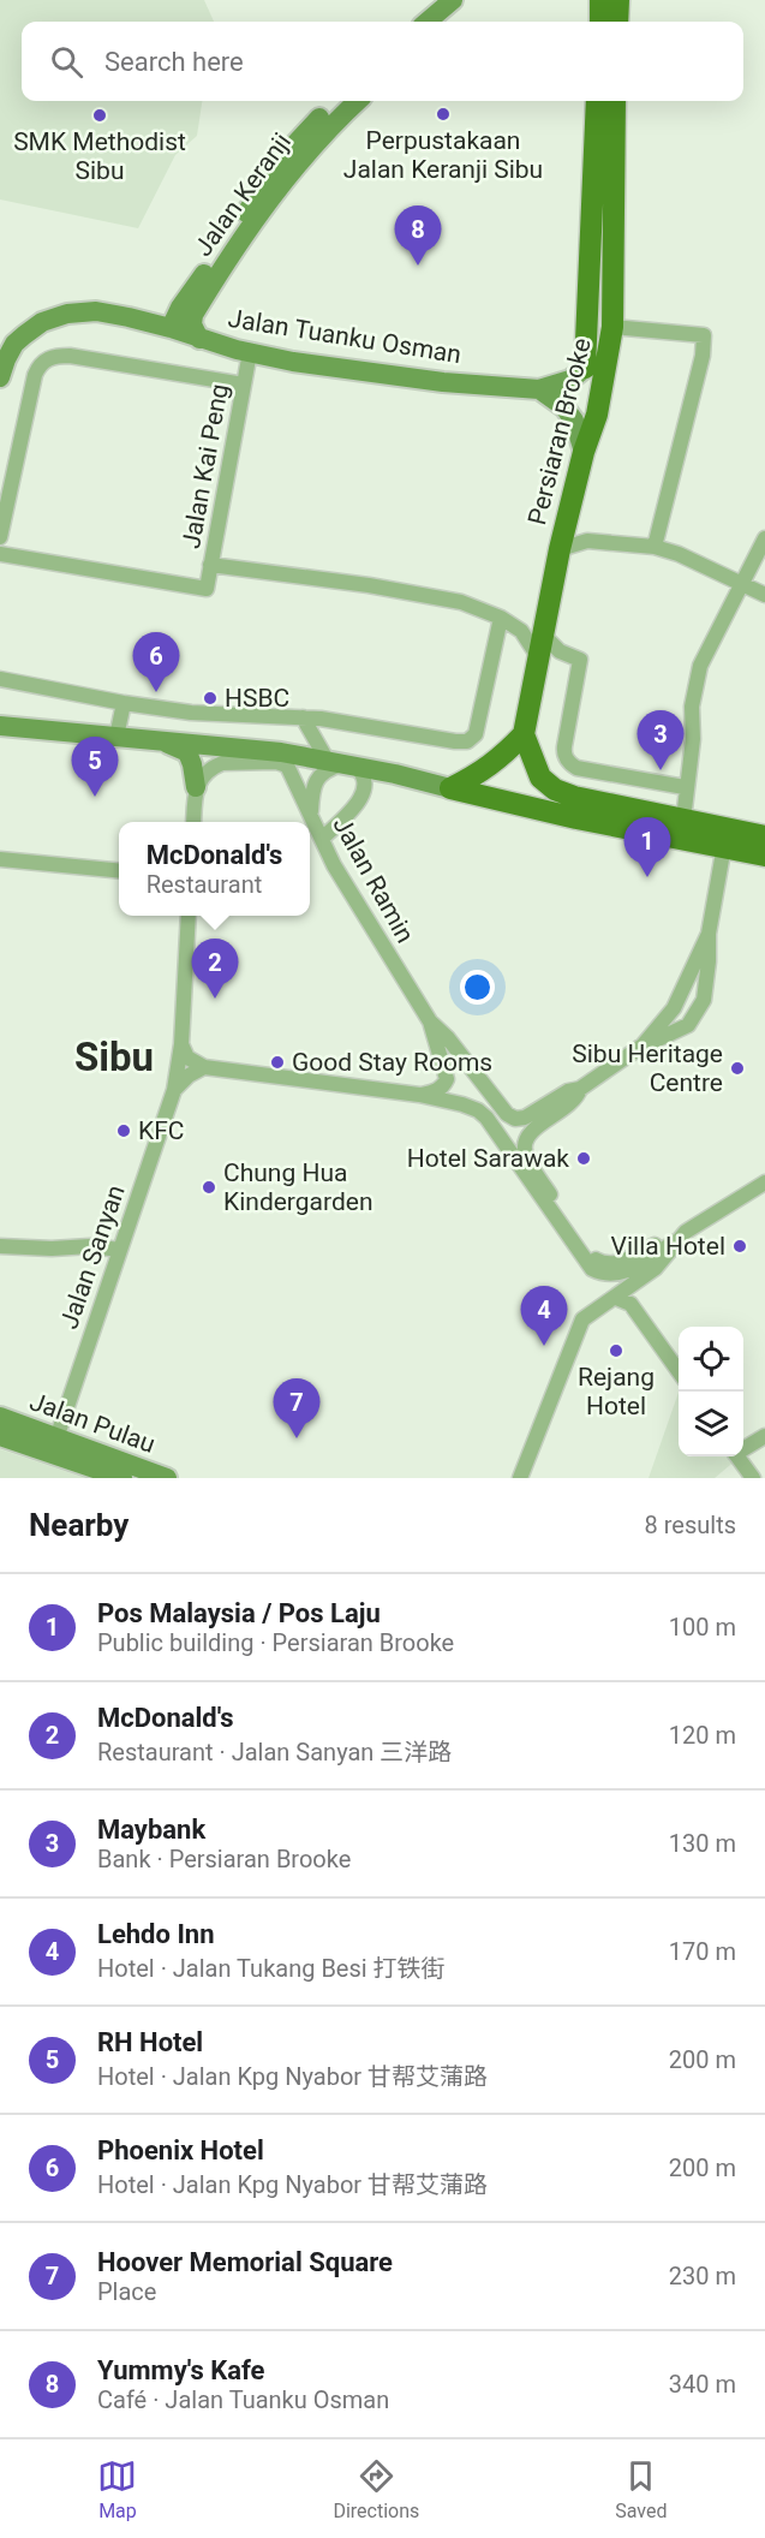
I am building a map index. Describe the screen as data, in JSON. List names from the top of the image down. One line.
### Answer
{"streets":{"main road":["Persiaran Brooke"],"street":["Jalan Keranji","Jalan Tuanku Osman","Jalan Kai Peng","Jalan Ramin","Jalan Sanyan","Jalan Pulau"]},"crossings":[["Jalan Keranji","Jalan Tuanku Osman"],["Jalan Tuanku Osman","Jalan Kai Peng"],["Jalan Sanyan","Jalan Pulau"]],"districts":["Sibu"],"places":["Perpustakaan Jalan Keranji Sibu","SMK Methodist Sibu","HSBC","Good Stay Rooms","Sibu Heritage Centre","KFC","Hotel Sarawak","Chung Hua Kindergarden","Villa Hotel","Rejang Hotel"],"page":{"search":"Search here","pins":["8","6","3","5","1","2","4","7"],"popup":["McDonald's","Restaurant"],"heading":["Nearby","8 results"],"list":[{"mark":"1","name":"Pos Malaysia / Pos Laju","note":"Public building · Persiaran Brooke","value":"100 m"},{"mark":"2","name":"McDonald's","note":"Restaurant · Jalan Sanyan 三洋路","value":"120 m"},{"mark":"3","name":"Maybank","note":"Bank · Persiaran Brooke","value":"130 m"},{"mark":"4","name":"Lehdo Inn","note":"Hotel · Jalan Tukang Besi 打铁街","value":"170 m"},{"mark":"5","name":"RH Hotel","note":"Hotel · Jalan Kpg Nyabor 甘帮艾蒲路","value":"200 m"},{"mark":"6","name":"Phoenix Hotel","note":"Hotel · Jalan Kpg Nyabor 甘帮艾蒲路","value":"200 m"},{"mark":"7","name":"Hoover Memorial Square","note":"Place","value":"230 m"},{"mark":"8","name":"Yummy's Kafe","note":"Café · Jalan Tuanku Osman","value":"340 m"}],"nav":["Map","Directions","Saved"]}}
